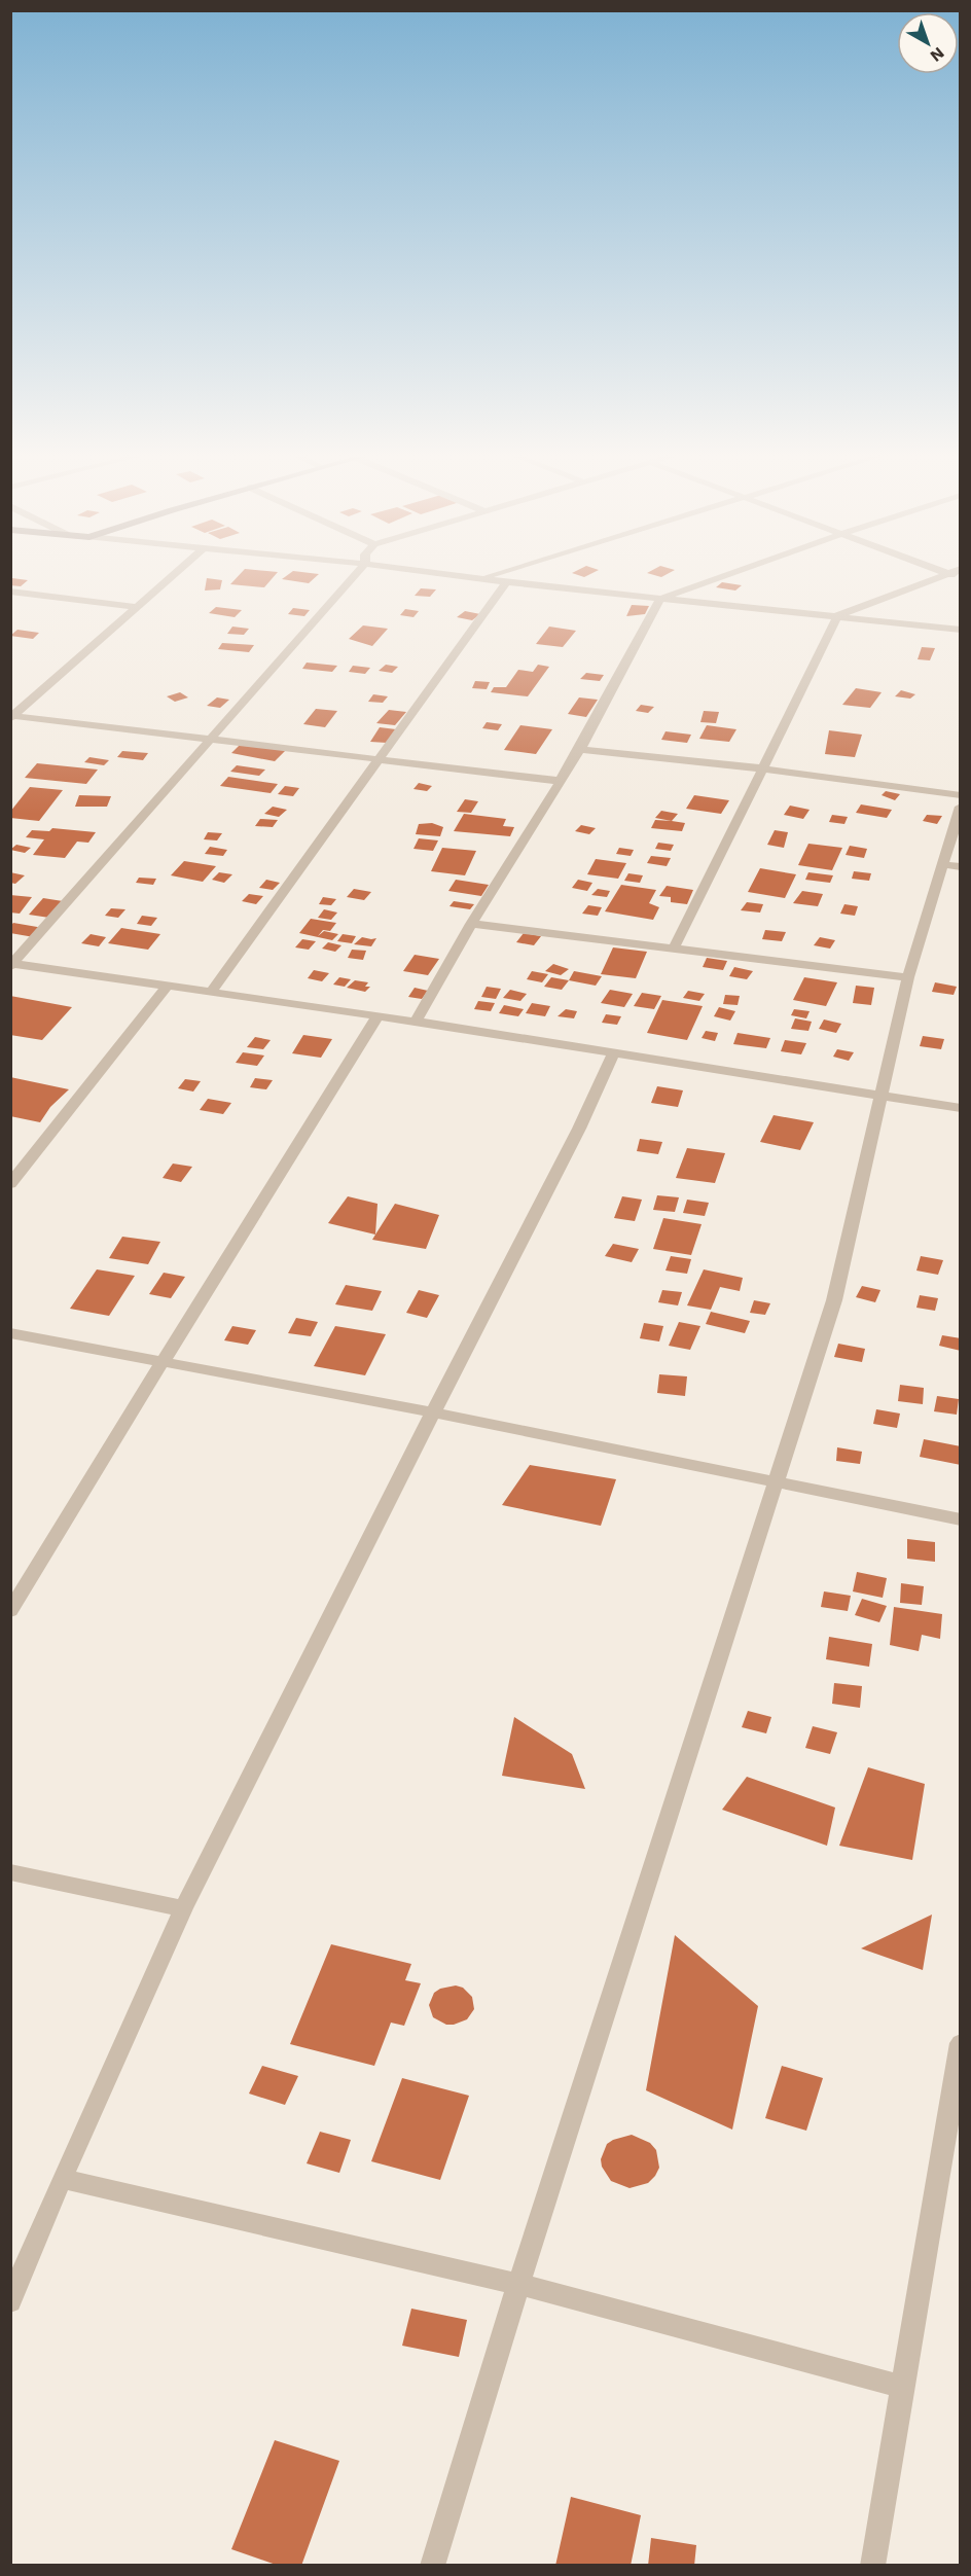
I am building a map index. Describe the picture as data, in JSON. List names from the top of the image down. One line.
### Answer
{"north":"bottom right"}
